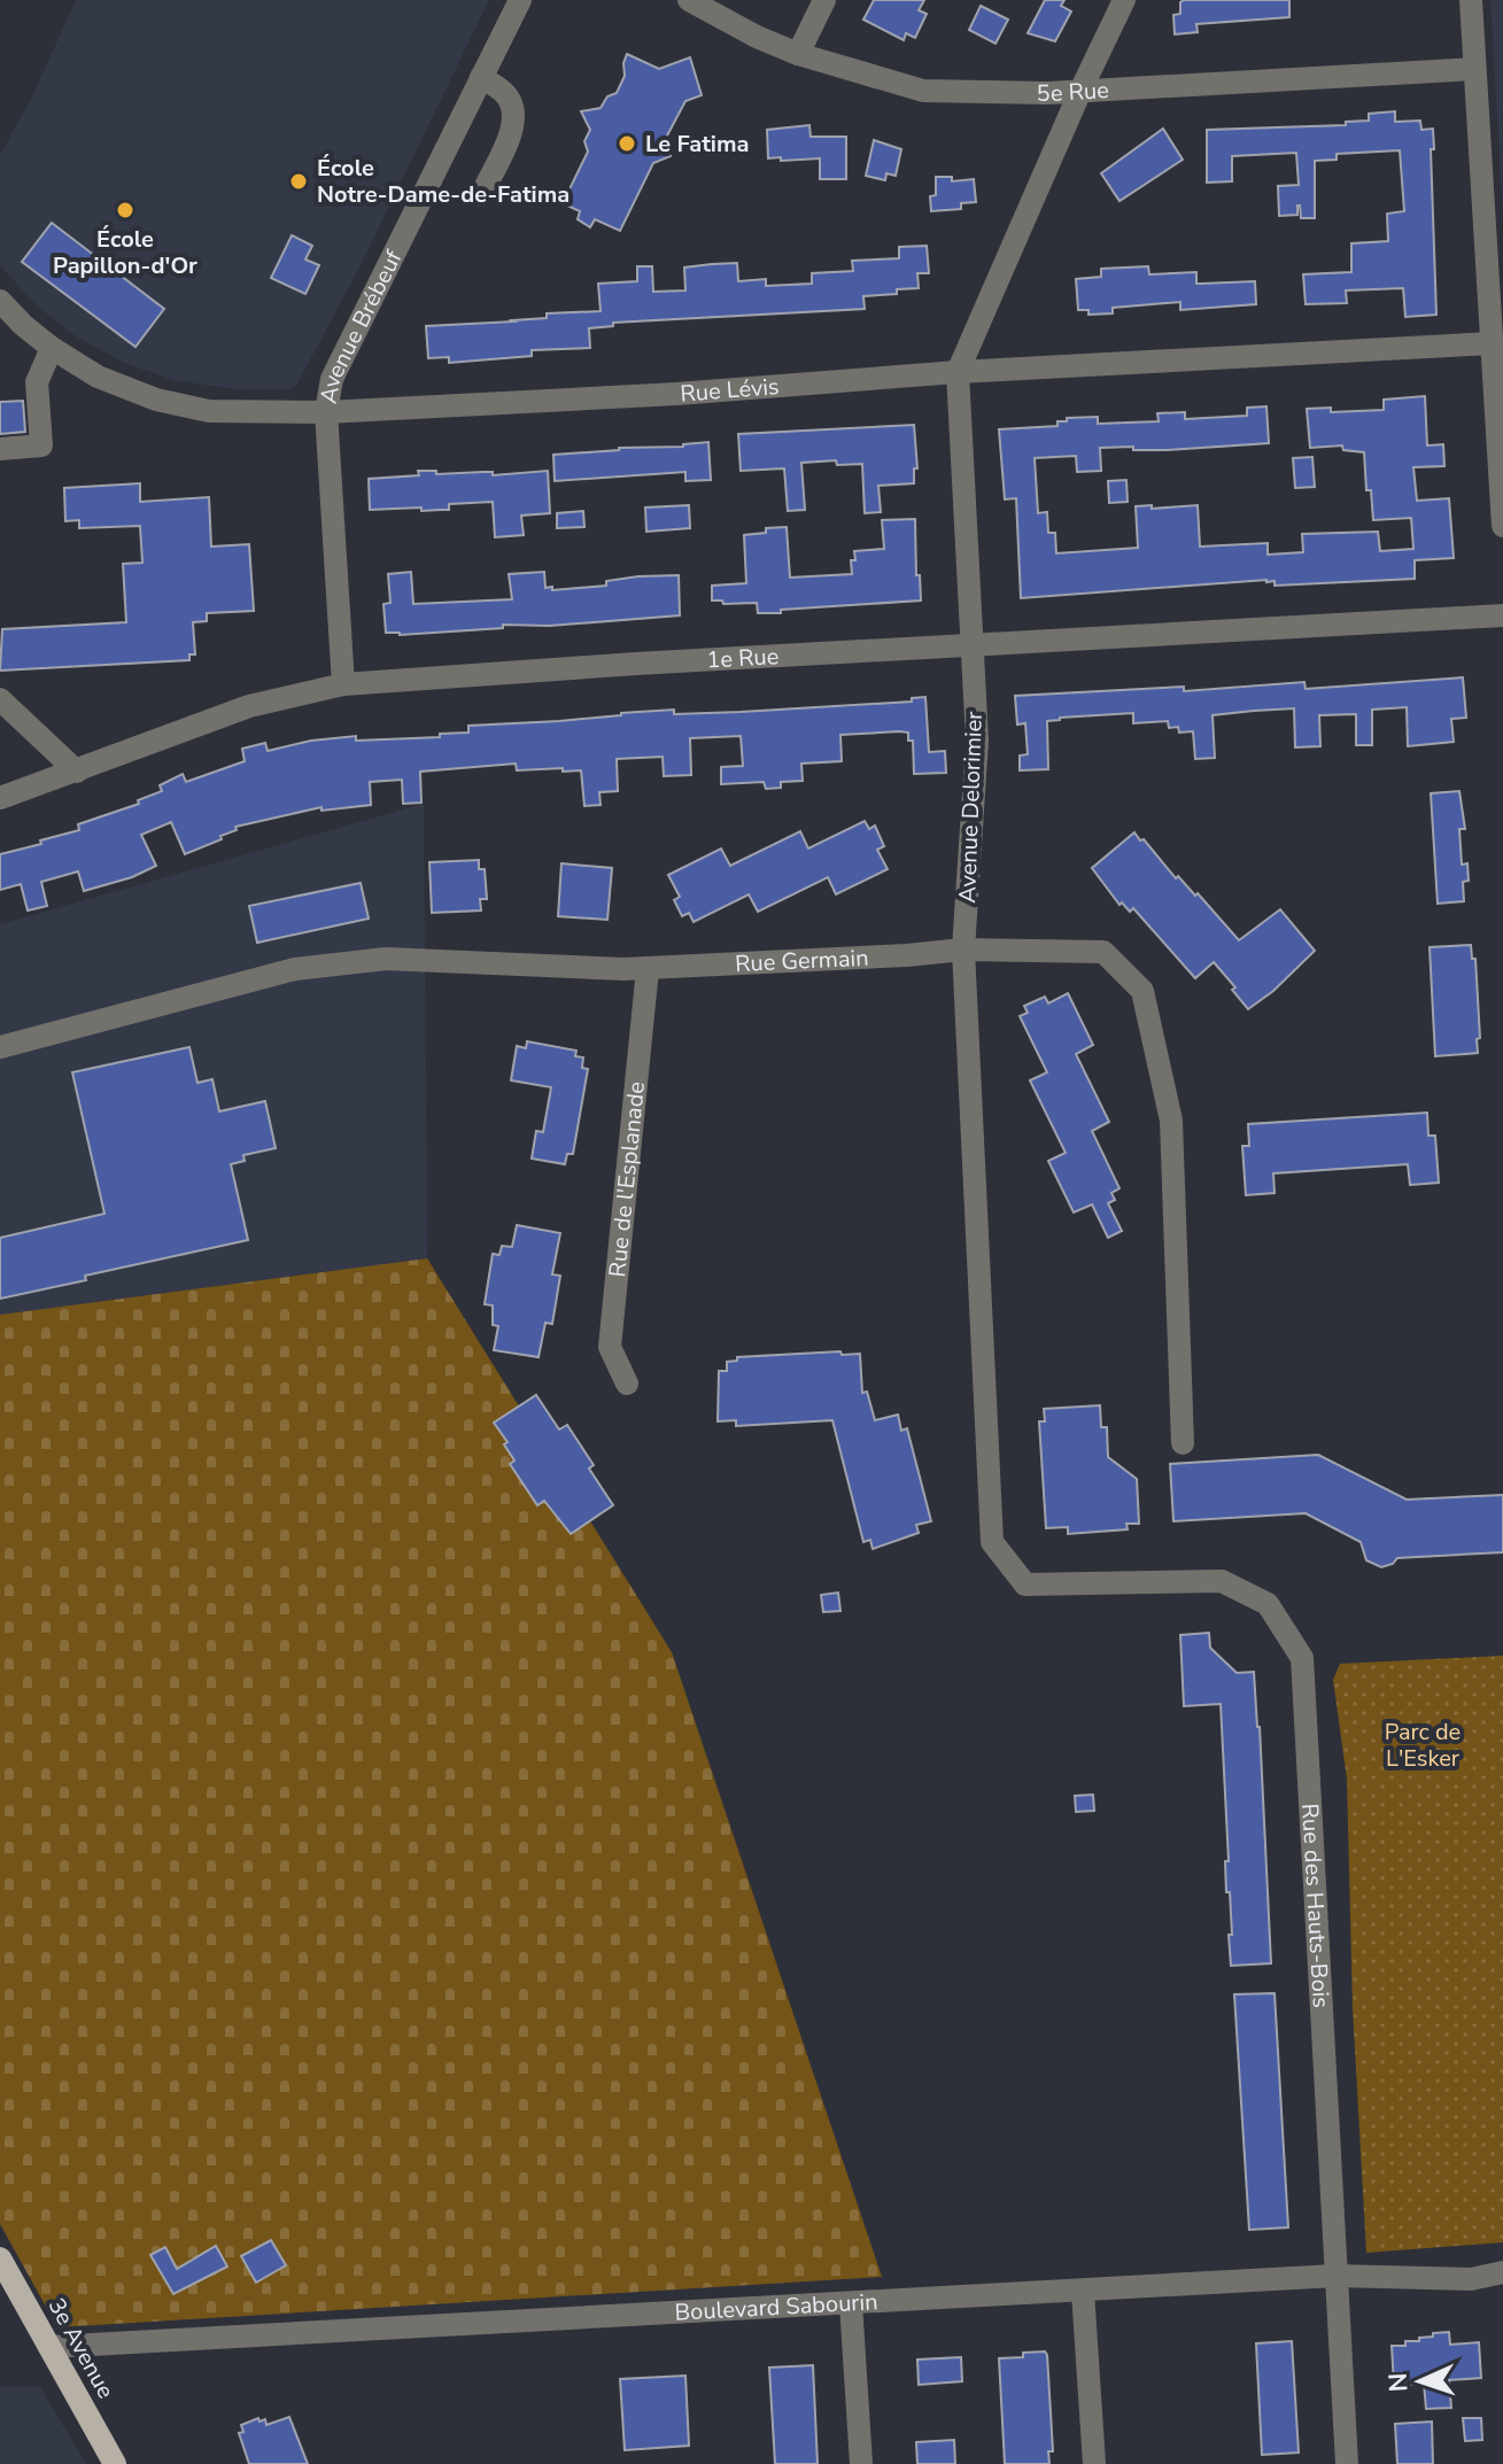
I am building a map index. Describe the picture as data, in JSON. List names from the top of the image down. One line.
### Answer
{"streets":{"main road":["3e Avenue"],"street":["5e Rue","Avenue Brébeuf","Rue Lévis","1e Rue","Avenue Delorimier","Rue Germain","Rue de l'Esplanade","Rue des Hauts-Bois","Boulevard Sabourin"]},"crossings":[["5e Rue","Avenue Delorimier"],["Avenue Brébeuf","Rue Lévis"],["Avenue Brébeuf","1e Rue"],["Rue Lévis","Avenue Delorimier"],["1e Rue","Avenue Delorimier"],["Avenue Delorimier","Rue Germain"],["Avenue Delorimier","Rue des Hauts-Bois"],["Rue Germain","Rue de l'Esplanade"],["Rue des Hauts-Bois","Boulevard Sabourin"],["Boulevard Sabourin","3e Avenue"]],"parks":["Parc de L'Esker"],"places":["Le Fatima","École Notre-Dame-de-Fatima","École Papillon-d'Or"],"north":"left"}
